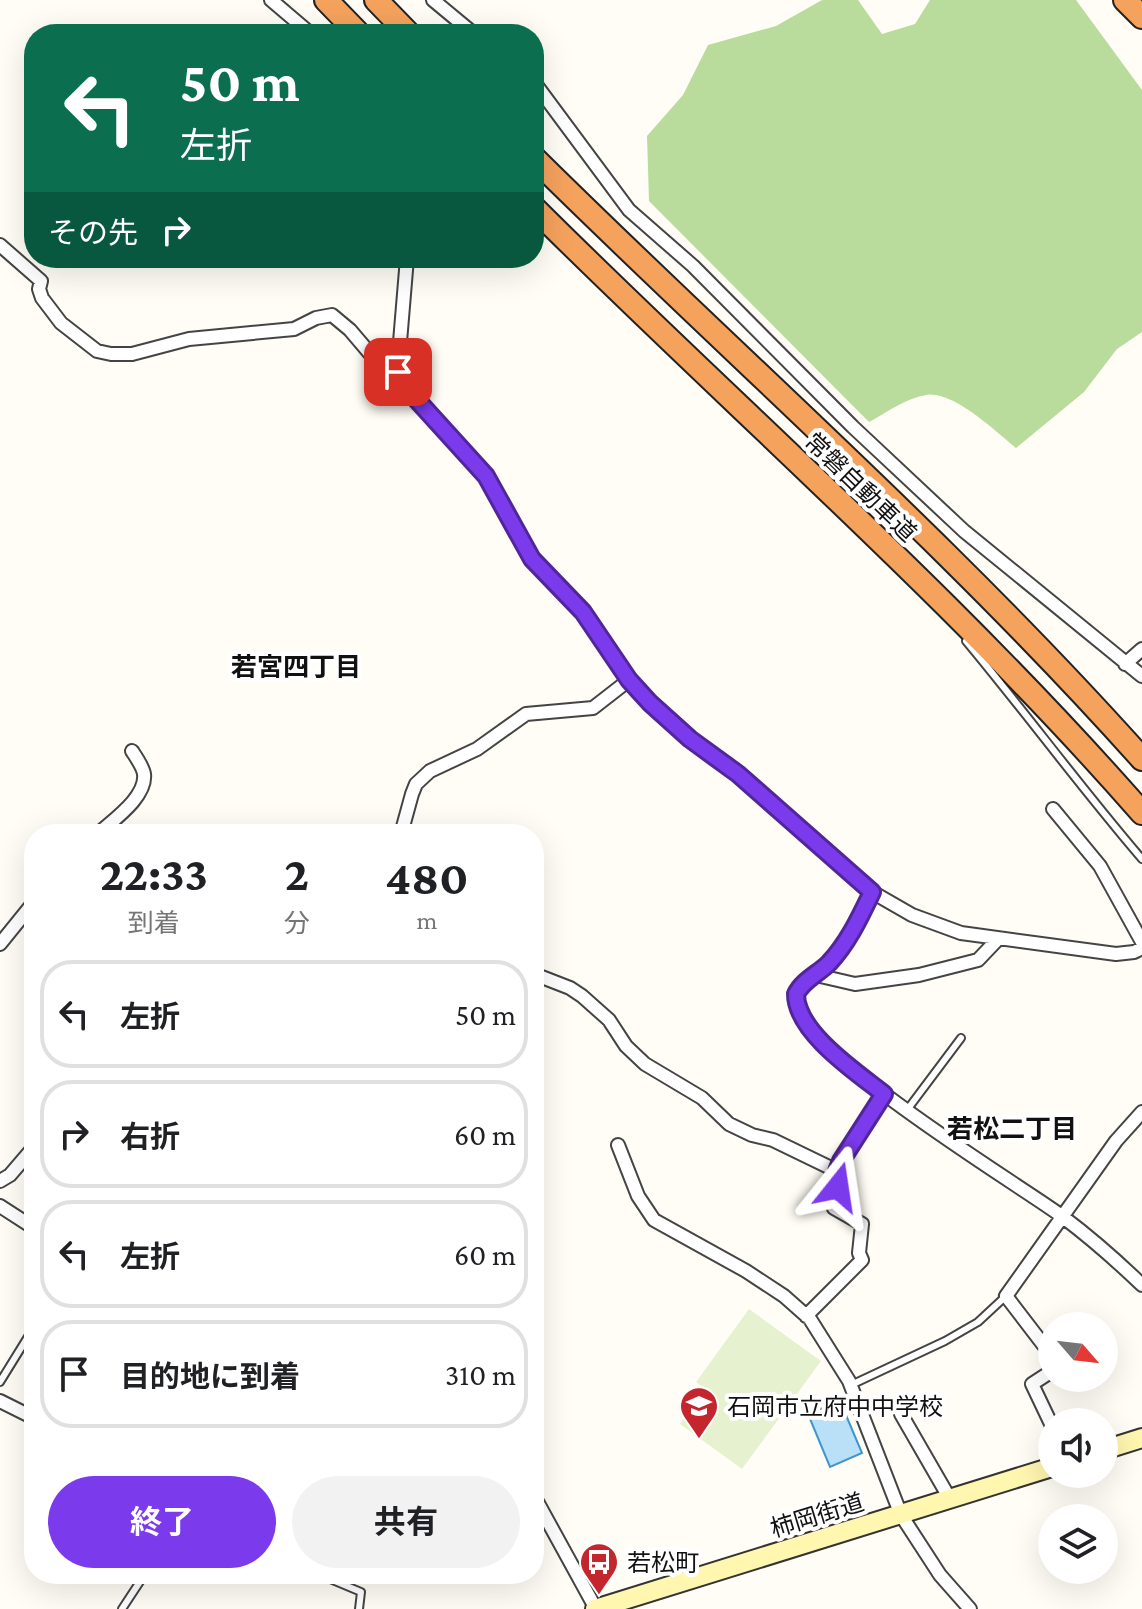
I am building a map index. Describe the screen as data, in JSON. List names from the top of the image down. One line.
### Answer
{"streets":{"highway":["常磐自動車道"],"street":["柿岡街道"]},"districts":["若宮四丁目","若松二丁目"],"places":{"school or university":["石岡市立府中中学校"],"bus stop":["若松町"]},"north":"bottom right","page":{"turn":["50 m","左折"],"then":"その先","eta":["22:33","到着","2","分","480","m"],"list":[{"name":"左折","value":"50 m"},{"name":"右折","value":"60 m"},{"name":"左折","value":"60 m"},{"name":"目的地に到着","value":"310 m"}],"buttons":["終了","共有"]}}
